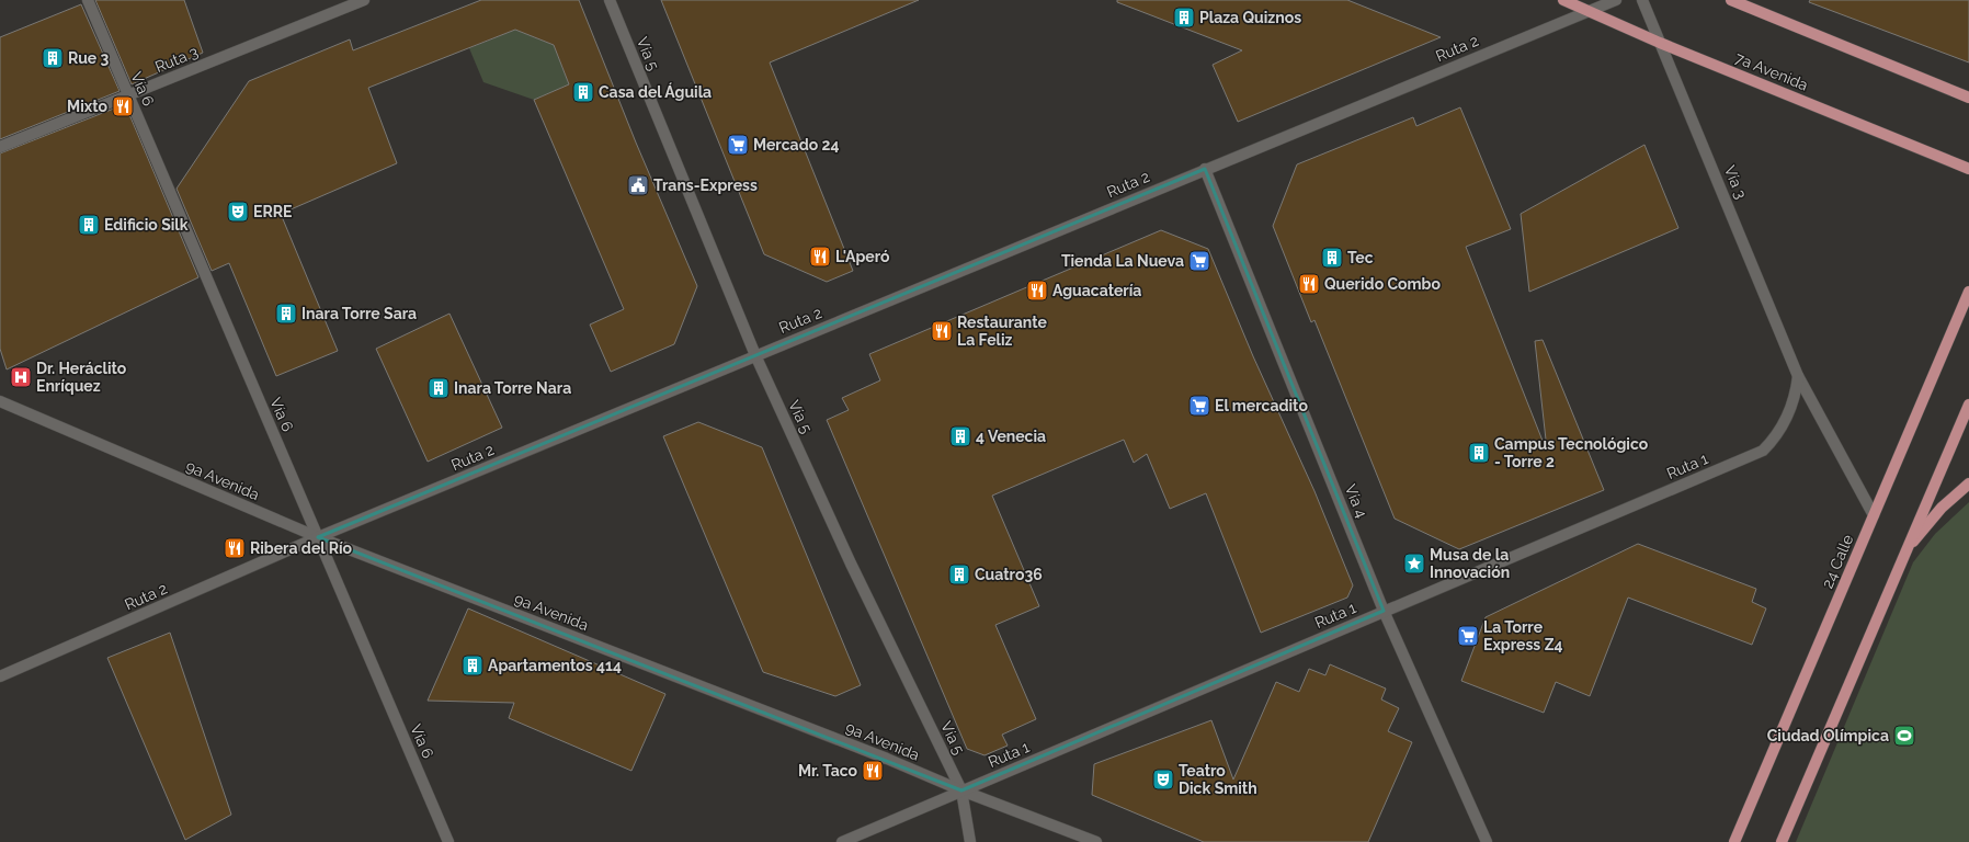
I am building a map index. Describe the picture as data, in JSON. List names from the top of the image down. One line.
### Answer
{"streets":{"main road":["7a Avenida","24 Calle"],"street":["Ruta 2","Vía 5","Ruta 3","Vía 6","Vía 3","Ruta 1","9a Avenida","Vía 4"]},"crossings":[["Ruta 2","Vía 5"],["Ruta 2","7a Avenida"],["Ruta 2","Vía 6"],["Ruta 2","9a Avenida"],["Ruta 2","Vía 4"],["Vía 5","Ruta 1"],["Vía 5","9a Avenida"],["Ruta 3","Vía 6"],["7a Avenida","Vía 3"],["Vía 6","9a Avenida"],["Vía 3","Ruta 1"],["Vía 3","24 Calle"],["Ruta 1","9a Avenida"],["Ruta 1","Vía 4"]],"places":{"building":["Plaza Quiznos","Rue 3","Casa del Águila","Edificio Silk","Tec","Inara Torre Sara","Inara Torre Nara","4 Venecia","Campus Tecnológico - Torre 2","Cuatro36","Apartamentos 414"],"restaurant":["Mixto","L'Aperó","Querido Combo","Aguacatería","Restaurante La Feliz","Ribera del Río","Mr. Taco"],"supermarket":["Mercado 24","Tienda La Nueva","El mercadito","La Torre Express Z4"],"public building":["Trans-Express"],"theatre":["ERRE","Teatro Dick Smith"],"hospital":["Dr. Heráclito Enríquez"],"place":["Musa de la Innovación"],"sports":["Ciudad Olímpica"]}}
